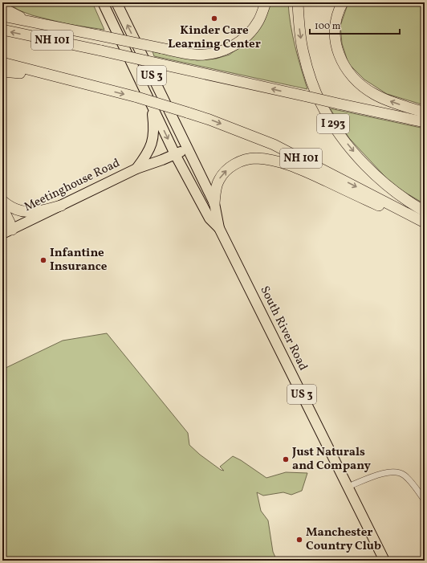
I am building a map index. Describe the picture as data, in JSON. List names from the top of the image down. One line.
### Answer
{"streets":{"highway":["NH 101","I 293"],"main road":["US 3","Meetinghouse Road","South River Road"]},"crossings":[["Meetinghouse Road","South River Road"]],"places":["Kinder Care Learning Center","Infantine Insurance","Just Naturals and Company","Manchester Country Club"],"scale_bar":"100 m"}
